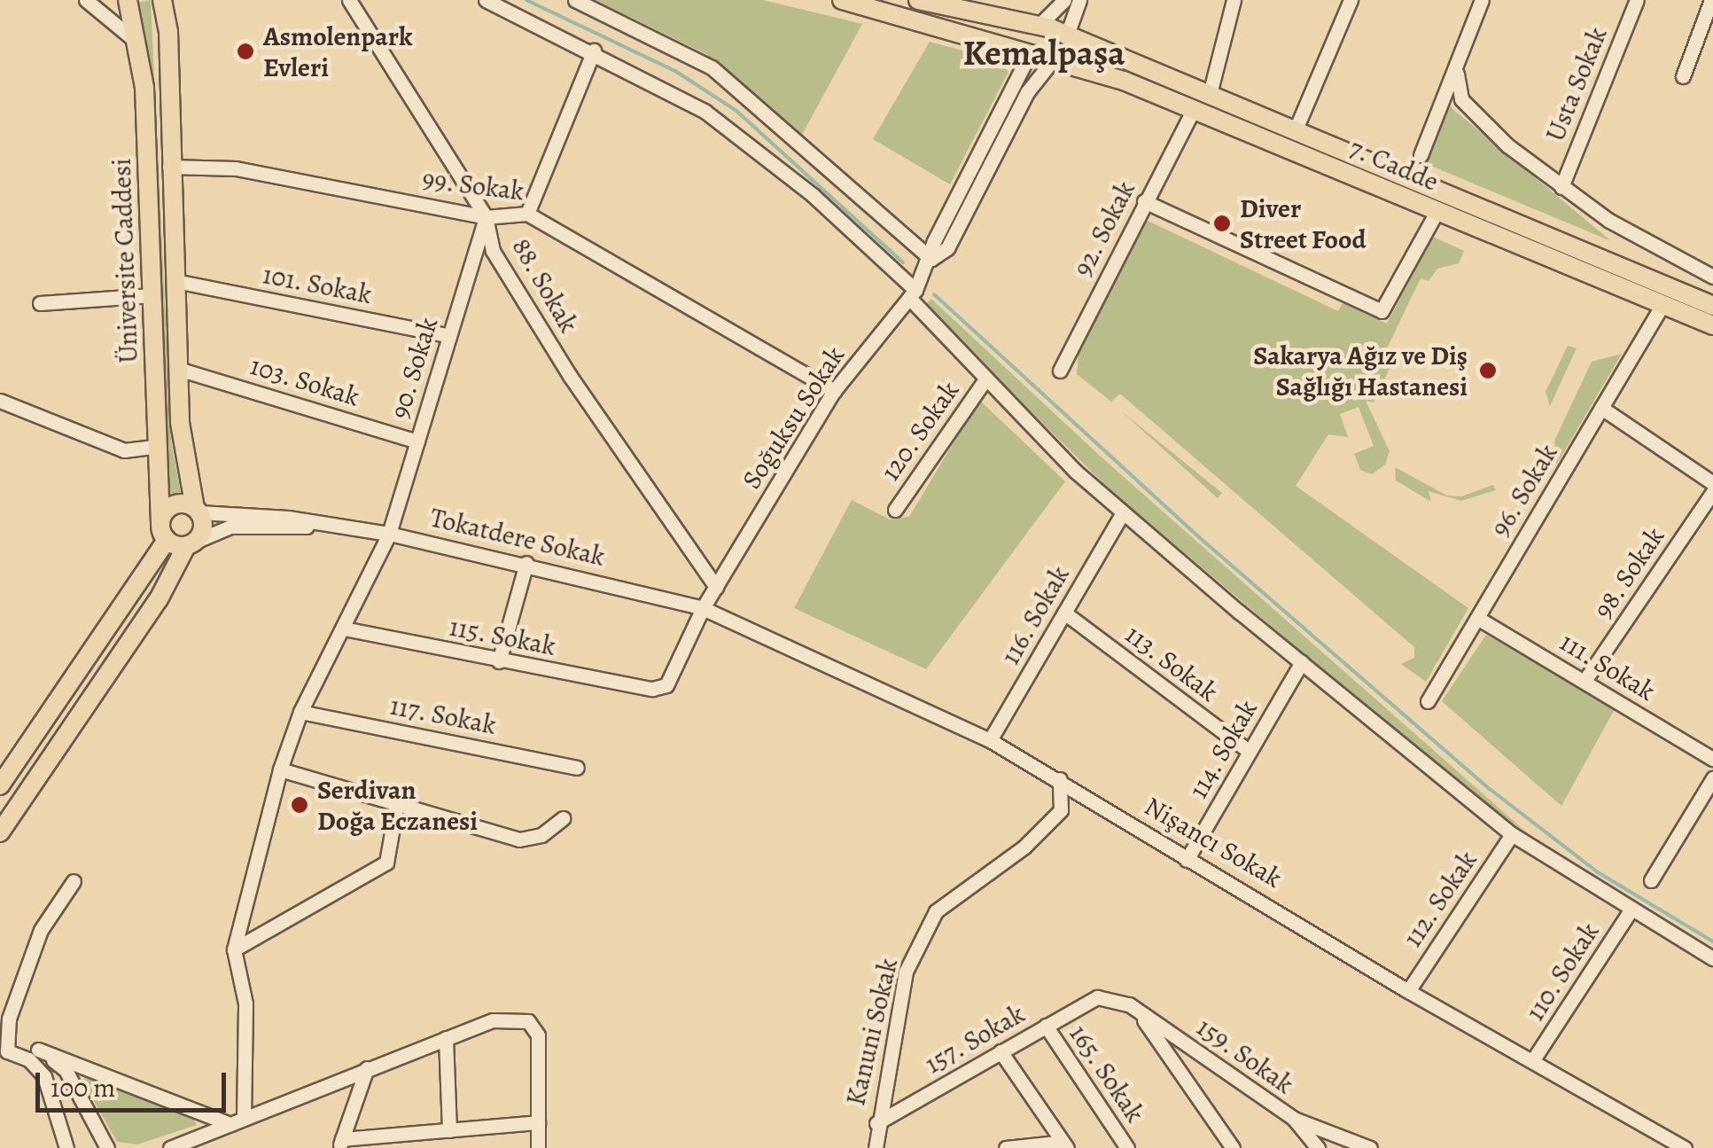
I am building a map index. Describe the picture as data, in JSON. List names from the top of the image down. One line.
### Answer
{"streets":{"main road":["7. Cadde","Üniversite Caddesi"],"street":["Usta Sokak","99. Sokak","92. Sokak","101. Sokak","88. Sokak","90. Sokak","103. Sokak","Soğuksu Sokak","120. Sokak","96. Sokak","Tokatdere Sokak","98. Sokak","116. Sokak","115. Sokak","113. Sokak","111. Sokak","117. Sokak","114. Sokak","Nişancı Sokak","112. Sokak","110. Sokak","Kanuni Sokak","157. Sokak","159. Sokak","165. Sokak"]},"crossings":[["7. Cadde","92. Sokak"],["7. Cadde","96. Sokak"],["99. Sokak","Üniversite Caddesi"],["99. Sokak","88. Sokak"],["99. Sokak","90. Sokak"],["99. Sokak","Soğuksu Sokak"],["Üniversite Caddesi","101. Sokak"],["Üniversite Caddesi","103. Sokak"],["Üniversite Caddesi","Tokatdere Sokak"],["101. Sokak","90. Sokak"],["88. Sokak","90. Sokak"],["88. Sokak","Soğuksu Sokak"],["90. Sokak","103. Sokak"],["90. Sokak","Tokatdere Sokak"],["90. Sokak","115. Sokak"],["90. Sokak","117. Sokak"],["Soğuksu Sokak","Tokatdere Sokak"],["Soğuksu Sokak","115. Sokak"],["Soğuksu Sokak","Nişancı Sokak"],["96. Sokak","111. Sokak"],["Tokatdere Sokak","Nişancı Sokak"],["98. Sokak","111. Sokak"],["116. Sokak","113. Sokak"],["116. Sokak","Nişancı Sokak"],["113. Sokak","114. Sokak"],["114. Sokak","Nişancı Sokak"],["Nişancı Sokak","112. Sokak"],["Nişancı Sokak","110. Sokak"],["Nişancı Sokak","Kanuni Sokak"],["Kanuni Sokak","157. Sokak"],["157. Sokak","159. Sokak"],["157. Sokak","165. Sokak"]],"districts":["Kemalpaşa"],"places":["Asmolenpark Evleri","Diver Street Food","Sakarya Ağız ve Diş Sağlığı Hastanesi","Serdivan Doğa Eczanesi"],"scale_bar":"100 m"}
